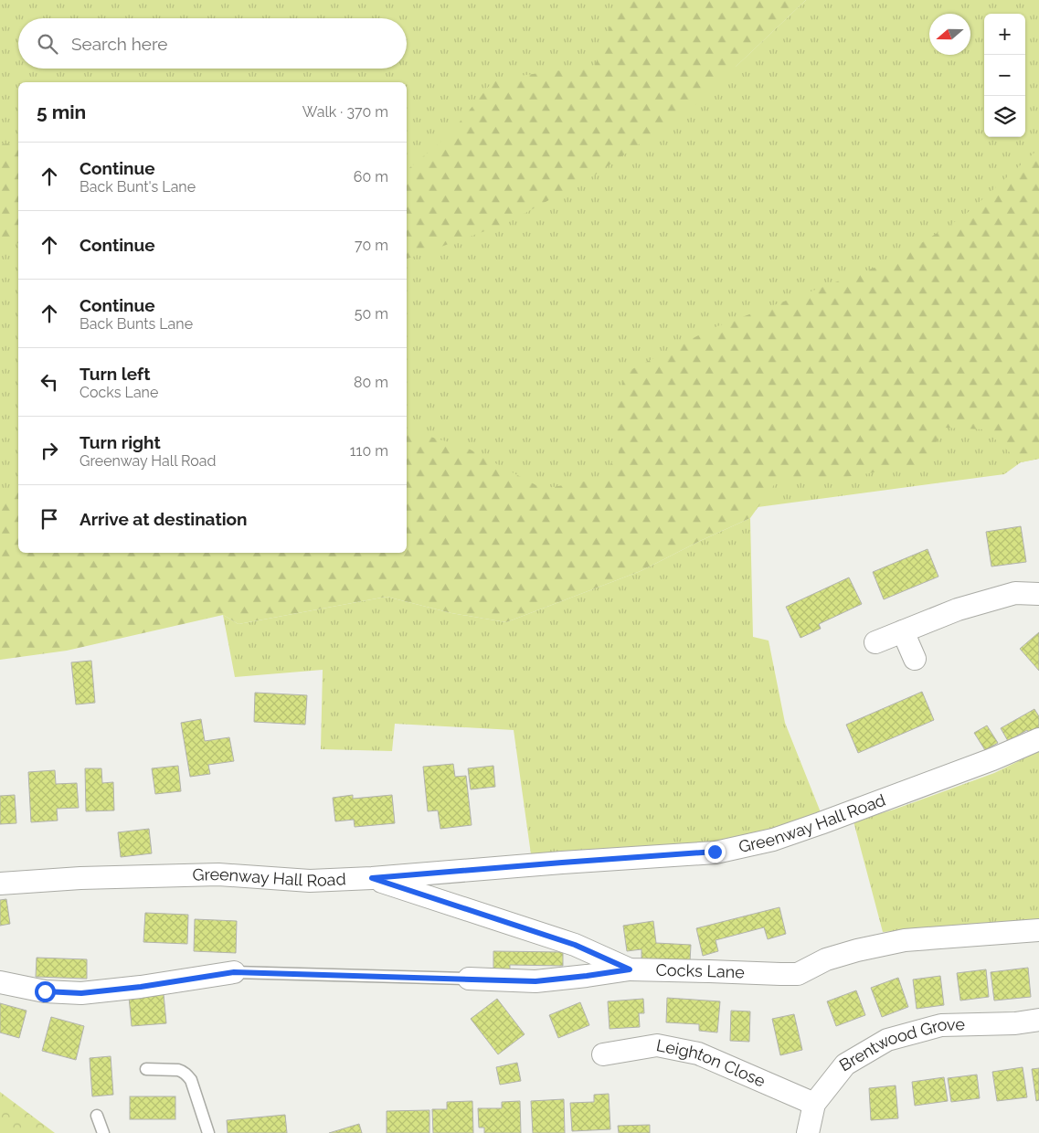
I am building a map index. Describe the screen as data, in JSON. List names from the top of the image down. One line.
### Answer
{"streets":{"street":["Greenway Hall Road","Cocks Lane","Brentwood Grove","Leighton Close"]},"crossings":[["Greenway Hall Road","Cocks Lane"],["Brentwood Grove","Leighton Close"]],"north":"left","page":{"map_buttons":["+","−"],"search":"Search here","heading":["5 min","Walk · 370 m"],"list":[["Continue","Back Bunt's Lane","60 m"],["Continue","70 m"],["Continue","Back Bunts Lane","50 m"],["Turn left","Cocks Lane","80 m"],["Turn right","Greenway Hall Road","110 m"],"Arrive at destination"]}}
